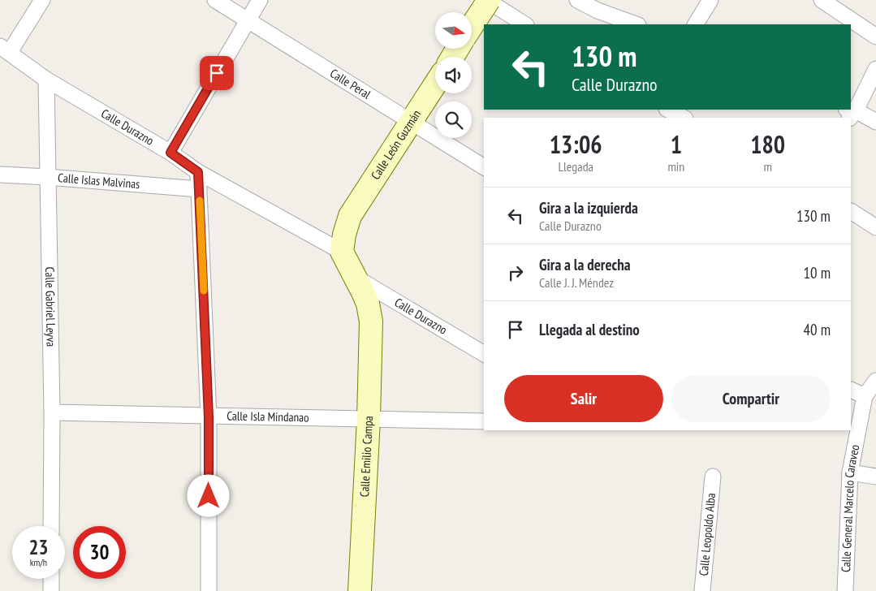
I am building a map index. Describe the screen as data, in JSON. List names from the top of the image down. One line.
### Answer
{"streets":{"street":["Calle Peral","Calle Durazno","Calle León Guzmán","Calle Islas Malvinas","Calle Gabriel Leyva","Calle Isla Mindanao","Calle Emilio Campa","Calle General Marcelo Caraveo","Calle Leopoldo Alba"]},"crossings":[["Calle Peral","Calle León Guzmán"],["Calle Durazno","Calle León Guzmán"],["Calle Durazno","Calle Gabriel Leyva"],["Calle Durazno","Calle Emilio Campa"],["Calle Islas Malvinas","Calle Gabriel Leyva"],["Calle Gabriel Leyva","Calle Isla Mindanao"],["Calle Isla Mindanao","Calle Emilio Campa"]],"north":"right","page":{"turn":["130 m","Calle Durazno"],"eta":["13:06","Llegada","1","min","180","m"],"list":[{"name":"Gira a la izquierda","note":"Calle Durazno","value":"130 m"},{"name":"Gira a la derecha","note":"Calle J. J. Méndez","value":"10 m"},{"name":"Llegada al destino","value":"40 m"}],"buttons":["Salir","Compartir"],"speed":"23 km/h","limit":"30"}}
